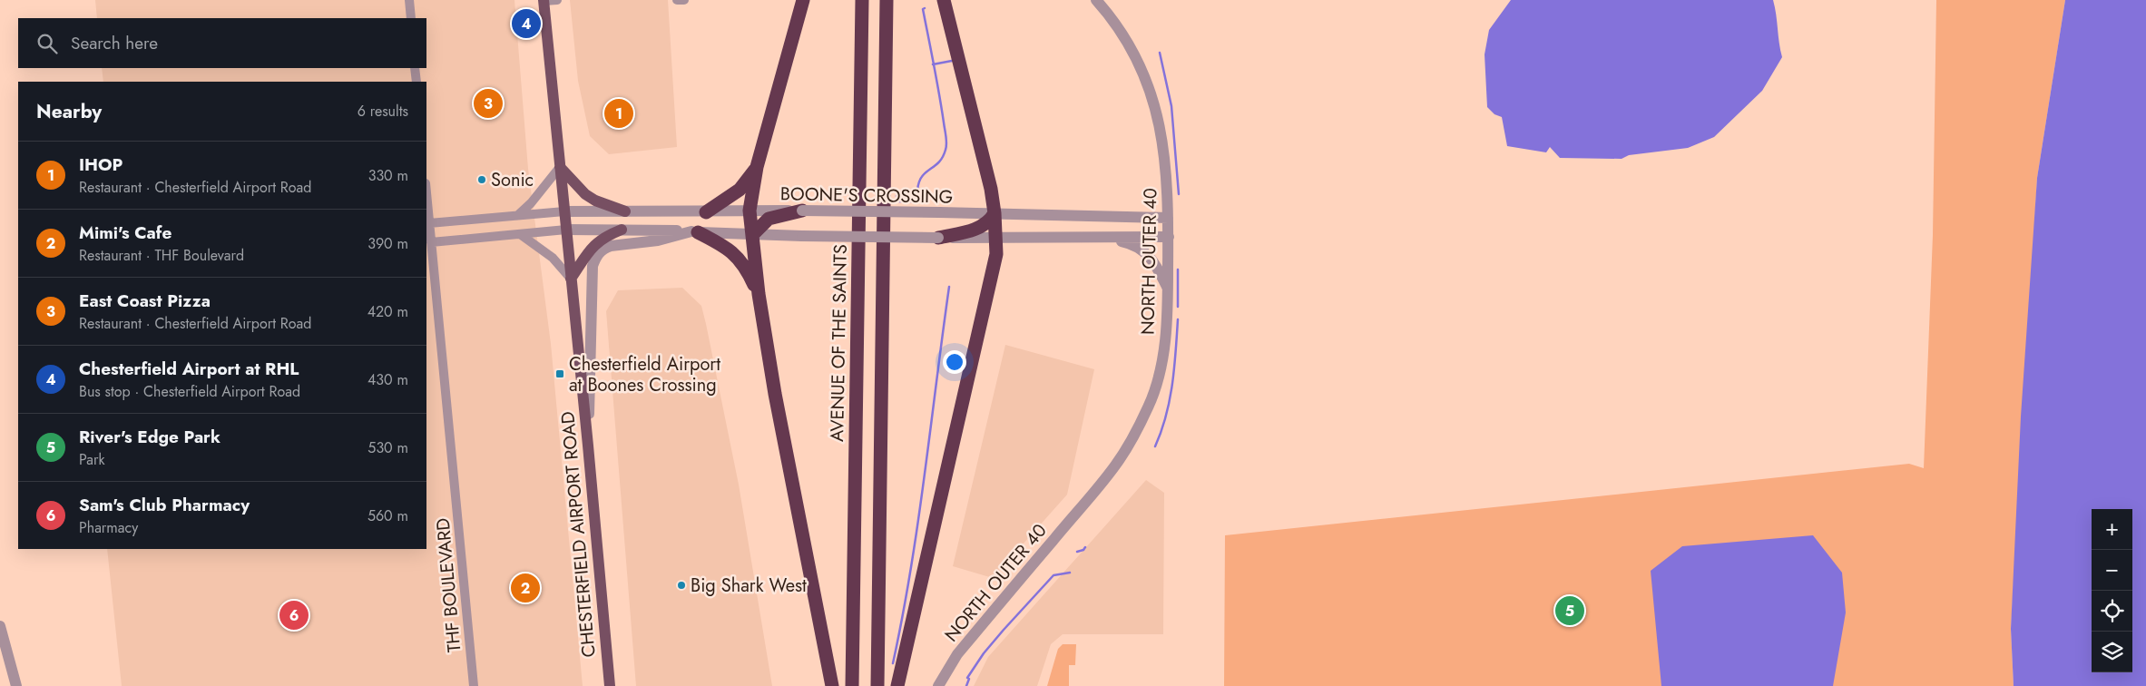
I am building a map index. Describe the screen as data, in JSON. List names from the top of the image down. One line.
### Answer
{"streets":{"highway":["AVENUE OF THE SAINTS"],"main road":["CHESTERFIELD AIRPORT ROAD"],"street":["BOONE'S CROSSING","NORTH OUTER 40","THF BOULEVARD"]},"crossings":[["BOONE'S CROSSING","NORTH OUTER 40"],["BOONE'S CROSSING","CHESTERFIELD AIRPORT ROAD"]],"places":{"other":["Sonic","Big Shark West"],"transit":["Chesterfield Airport at Boones Crossing"]},"page":{"pins":["4","3","1","2","5","6"],"search":"Search here","heading":["Nearby","6 results"],"list":[{"mark":"1","name":"IHOP","note":"Restaurant · Chesterfield Airport Road","value":"330 m"},{"mark":"2","name":"Mimi's Cafe","note":"Restaurant · THF Boulevard","value":"390 m"},{"mark":"3","name":"East Coast Pizza","note":"Restaurant · Chesterfield Airport Road","value":"420 m"},{"mark":"4","name":"Chesterfield Airport at RHL","note":"Bus stop · Chesterfield Airport Road","value":"430 m"},{"mark":"5","name":"River's Edge Park","note":"Park","value":"530 m"},{"mark":"6","name":"Sam's Club Pharmacy","note":"Pharmacy","value":"560 m"}],"map_buttons":["+","−"]}}
